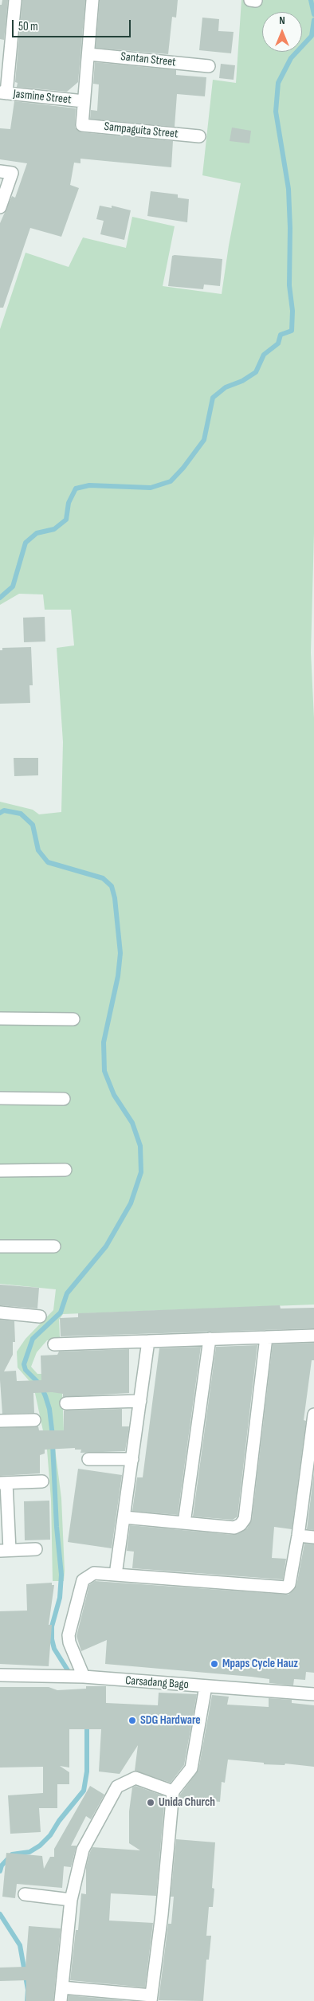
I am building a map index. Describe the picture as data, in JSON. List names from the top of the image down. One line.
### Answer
{"streets":{"street":["Santan Street","Jasmine Street","Sampaguita Street","Carsadang Bago"]},"crossings":[["Jasmine Street","Sampaguita Street"]],"places":["Mpaps Cycle Hauz","SDG Hardware","Unida Church"],"scale_bar":"50 m","north":"top"}
